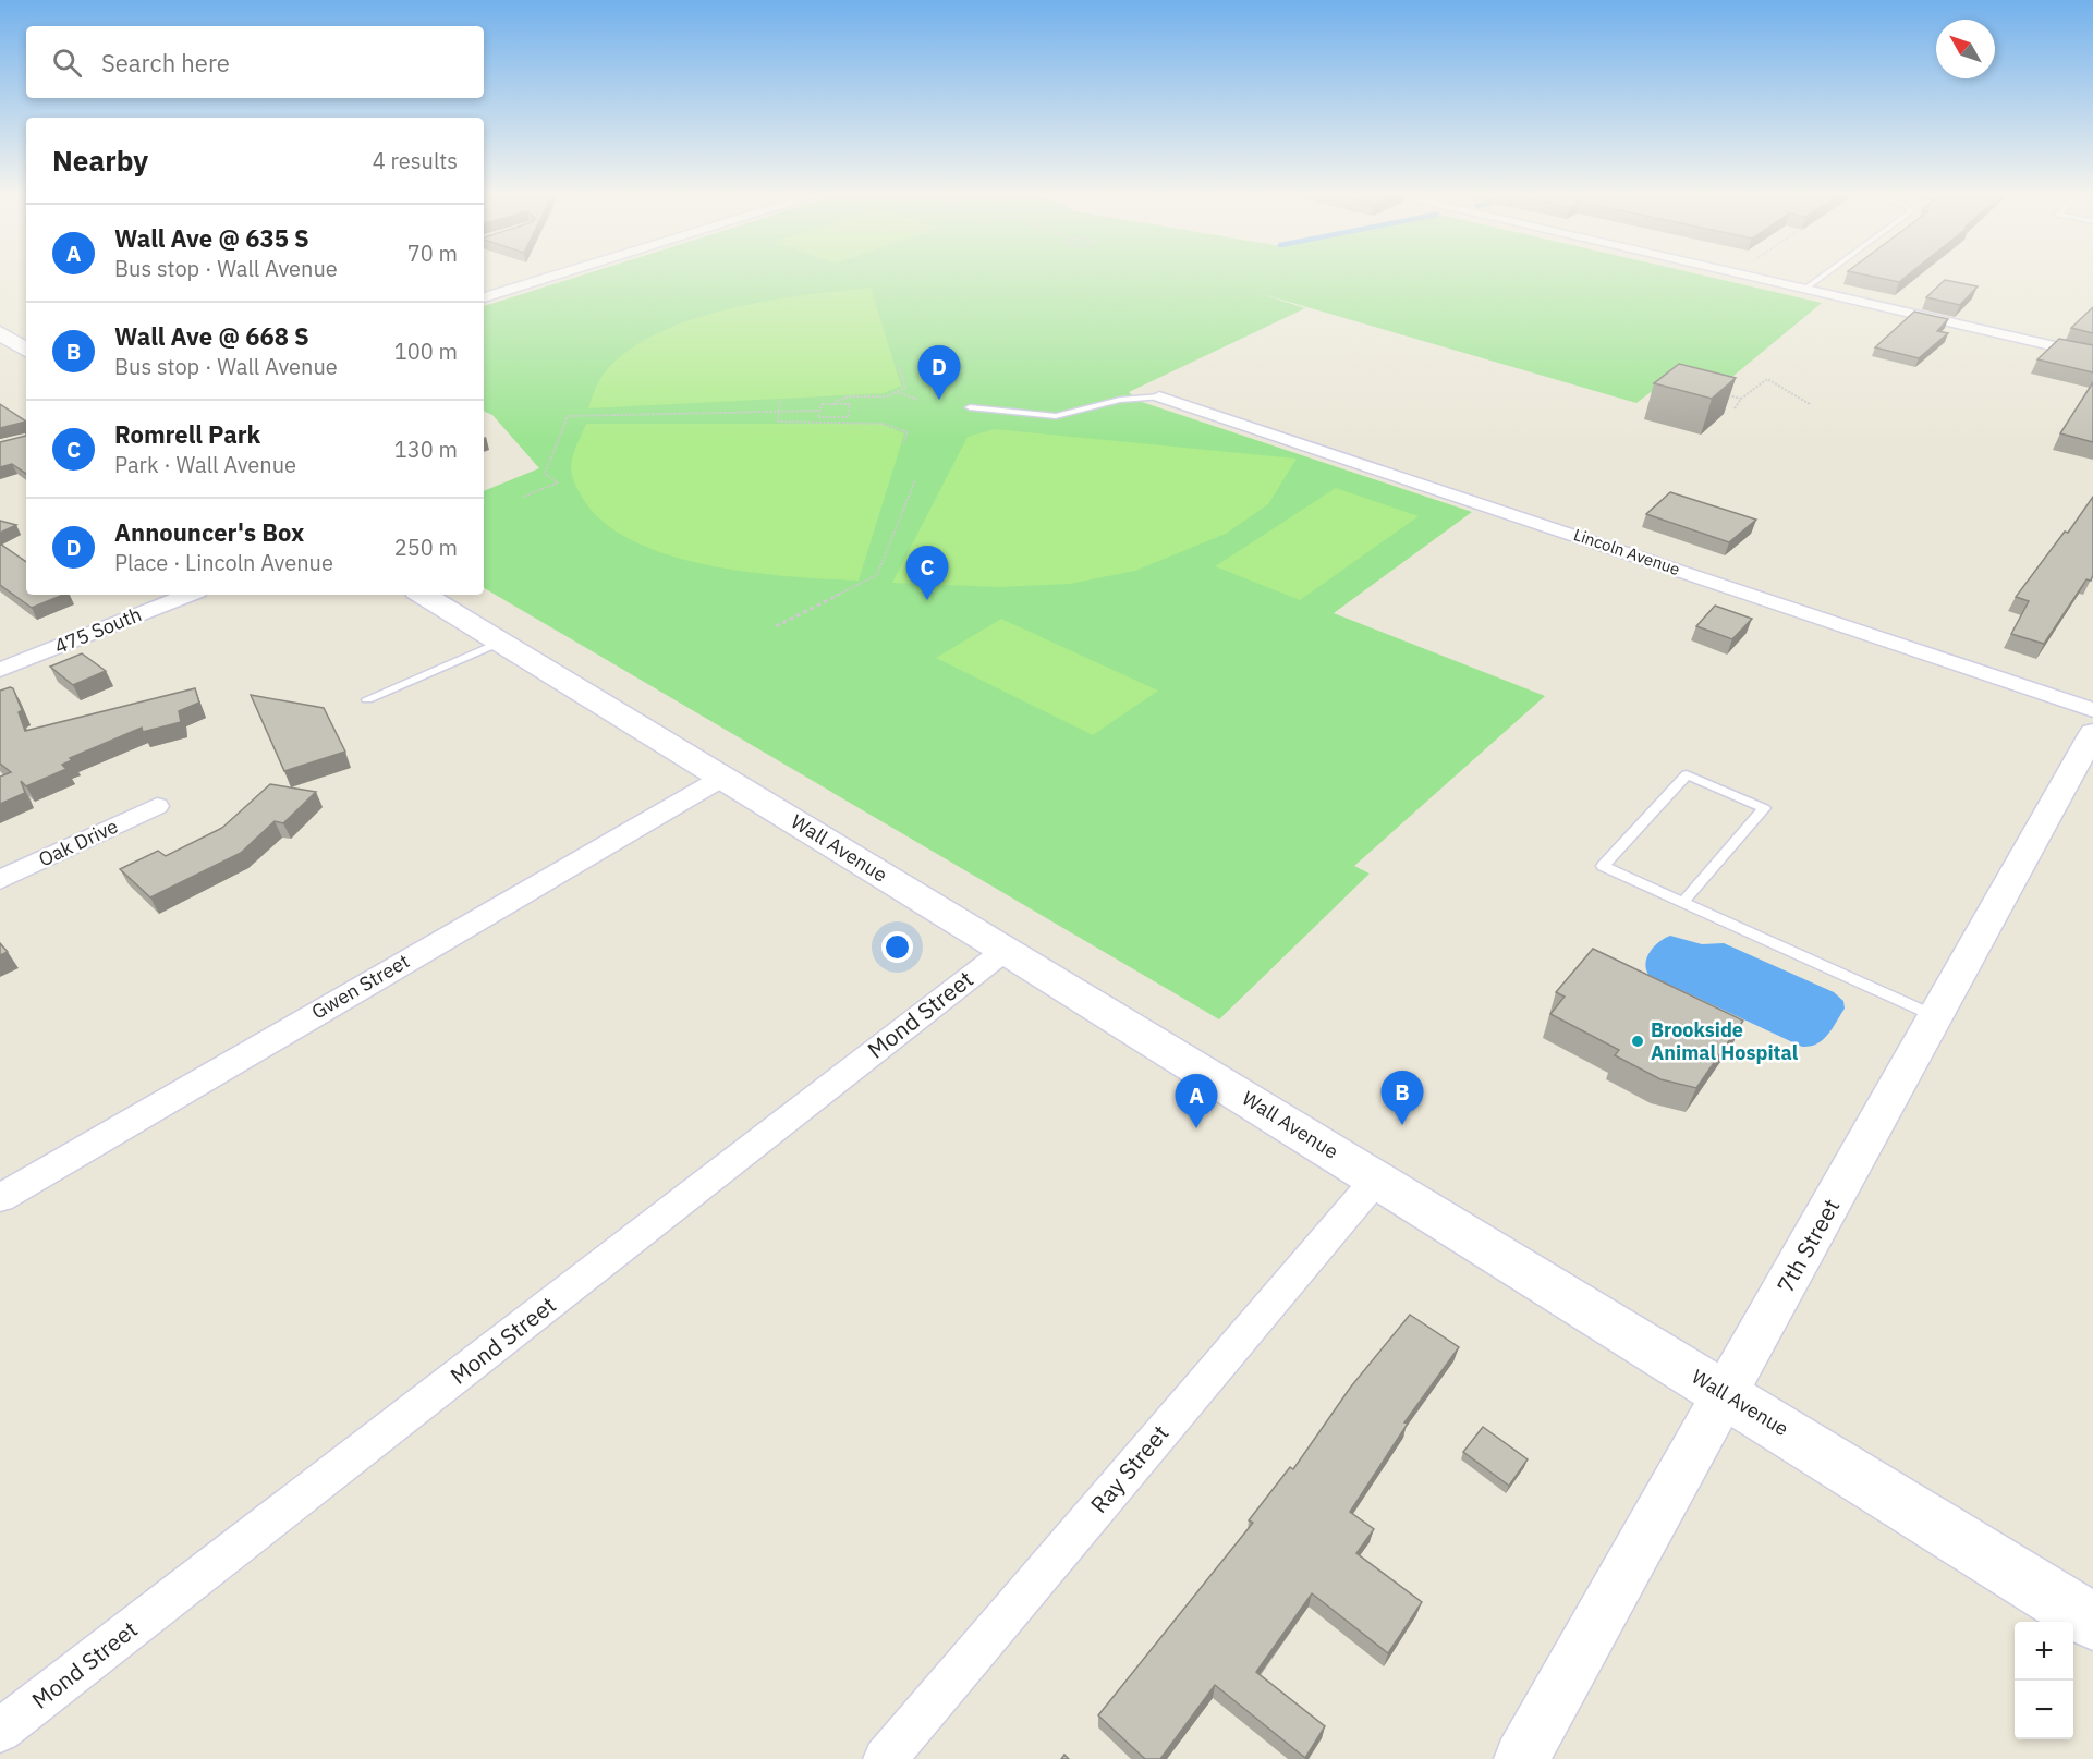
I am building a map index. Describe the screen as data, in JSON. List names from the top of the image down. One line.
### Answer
{"streets":{"main road":["Wall Avenue"],"street":["Lincoln Avenue","475 South","Oak Drive","Gwen Street","Mond Street","7th Street","Ray Street"]},"crossings":[["Wall Avenue","Gwen Street"],["Wall Avenue","Mond Street"],["Wall Avenue","7th Street"],["Wall Avenue","Ray Street"]],"places":["Brookside Animal Hospital"],"north":"top left","page":{"search":"Search here","heading":["Nearby","4 results"],"list":[{"mark":"A","name":"Wall Ave @ 635 S","note":"Bus stop · Wall Avenue","value":"70 m"},{"mark":"B","name":"Wall Ave @ 668 S","note":"Bus stop · Wall Avenue","value":"100 m"},{"mark":"C","name":"Romrell Park","note":"Park · Wall Avenue","value":"130 m"},{"mark":"D","name":"Announcer's Box","note":"Place · Lincoln Avenue","value":"250 m"}],"pins":["D","C","B","A"],"map_buttons":["+","−"]}}
